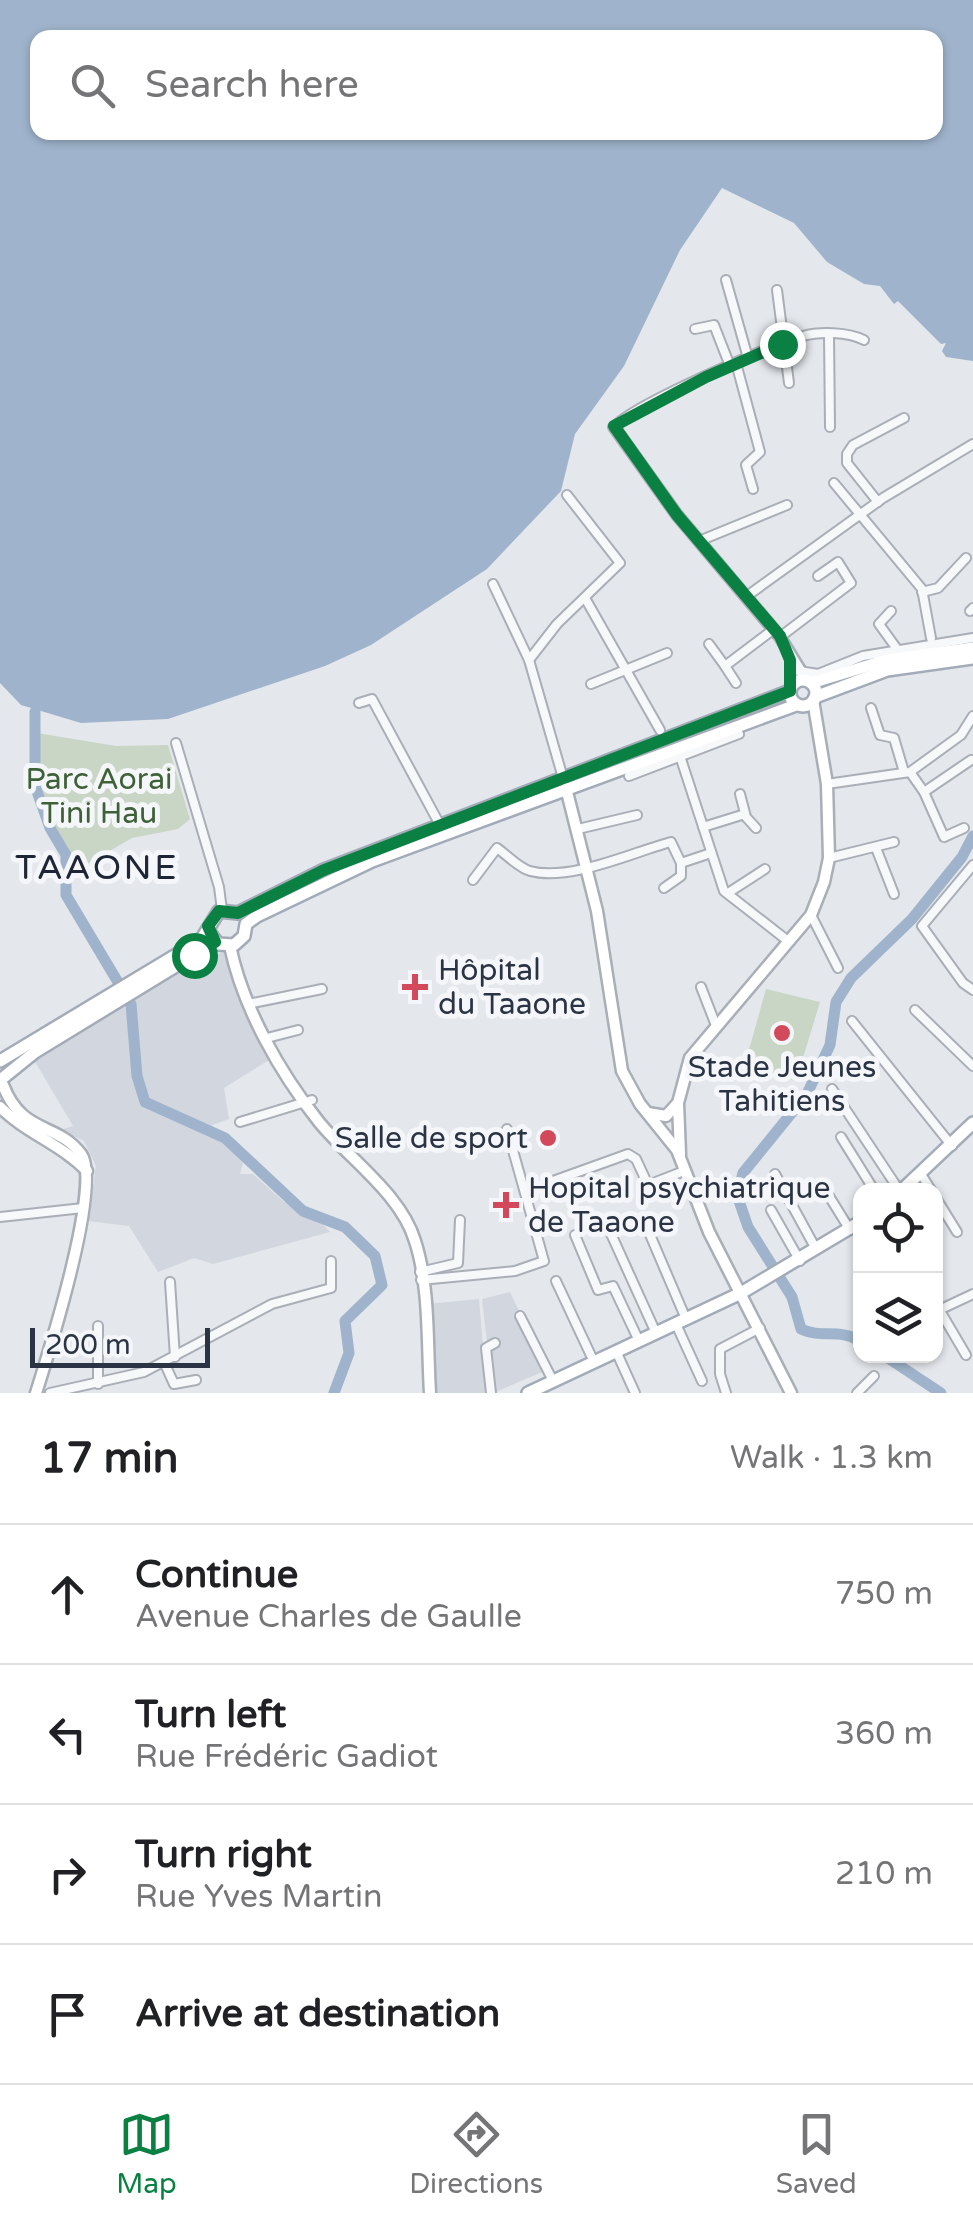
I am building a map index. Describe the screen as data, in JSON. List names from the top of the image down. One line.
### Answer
{"districts":["TAAONE"],"parks":["Parc Aorai Tini Hau"],"places":{"health":["Hôpital du Taaone","Hopital psychiatrique de Taaone"],"other":["Stade Jeunes Tahitiens","Salle de sport"]},"scale_bar":"200 m","page":{"search":"Search here","scale":"200 m","heading":["17 min","Walk · 1.3 km"],"list":[["Continue","Avenue Charles de Gaulle","750 m"],["Turn left","Rue Frédéric Gadiot","360 m"],["Turn right","Rue Yves Martin","210 m"],"Arrive at destination"],"nav":["Map","Directions","Saved"]}}
